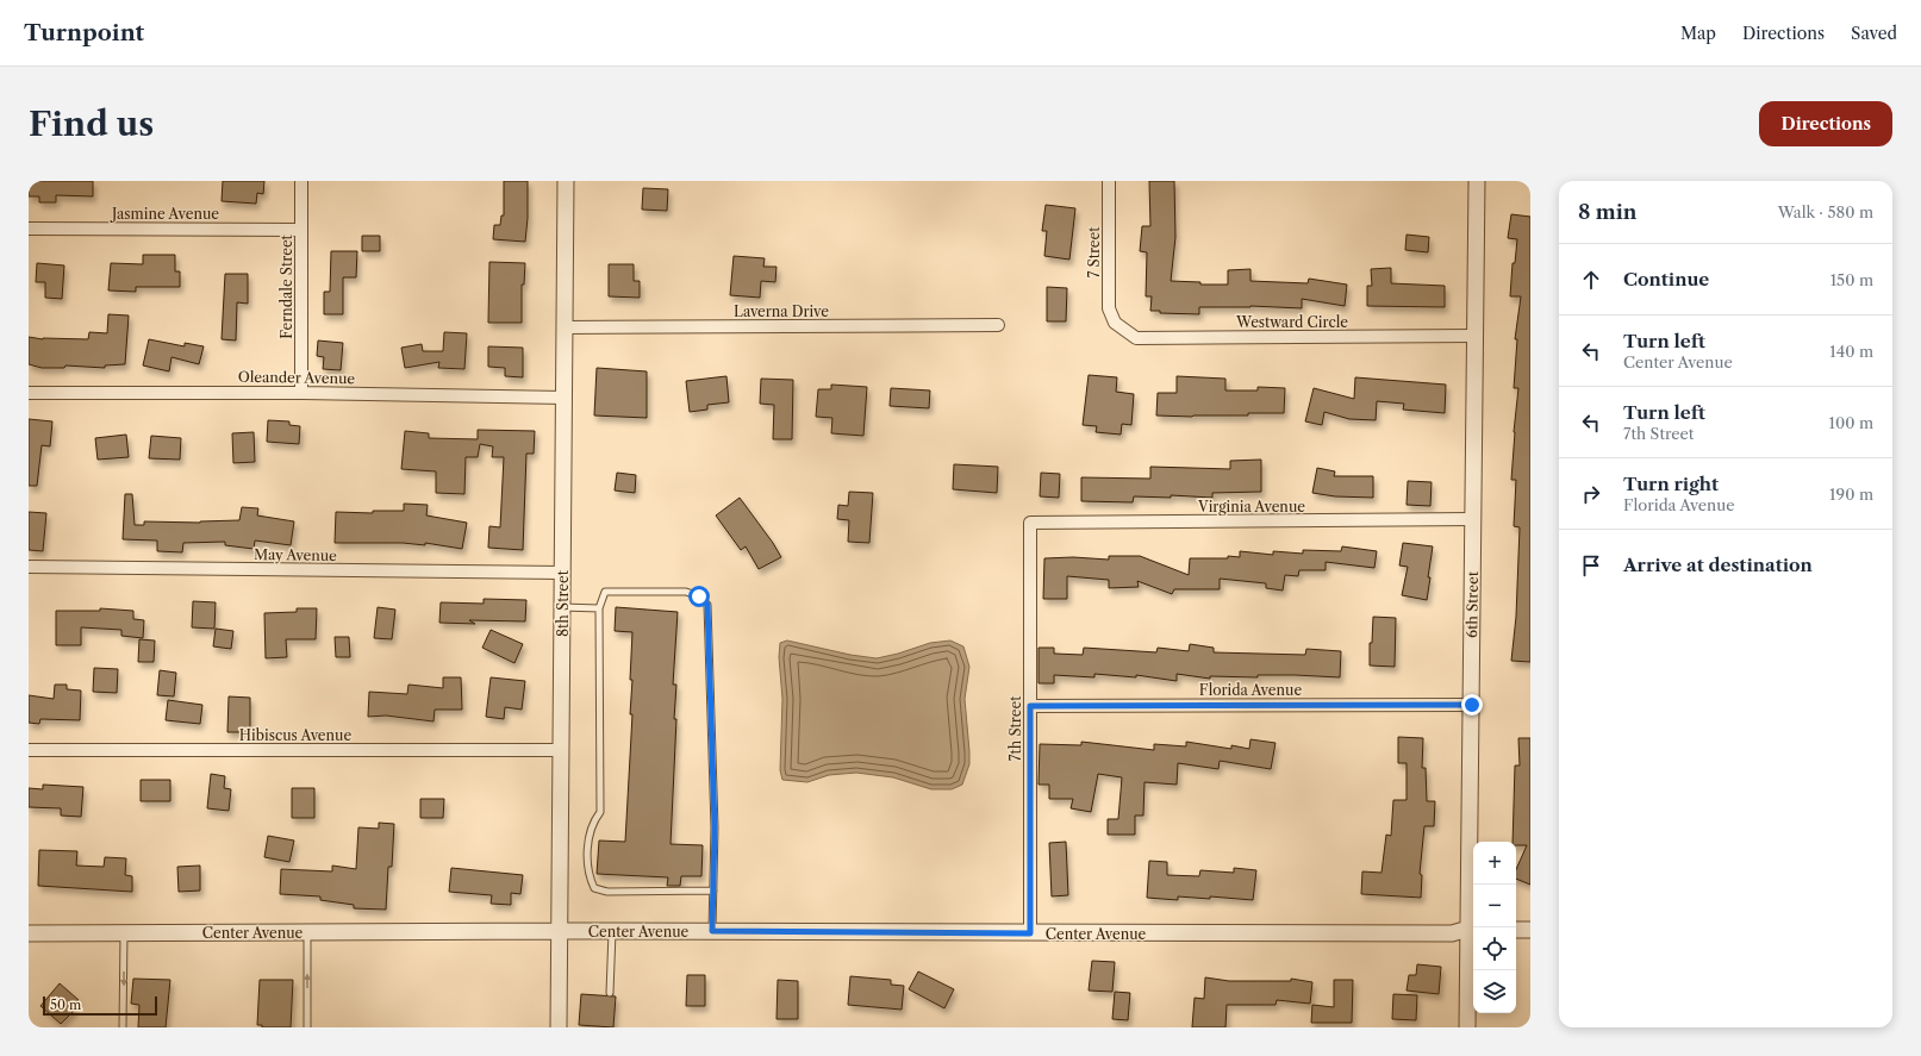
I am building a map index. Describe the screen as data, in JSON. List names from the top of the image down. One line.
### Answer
{"streets":{"street":["Jasmine Avenue","7 Street","Ferndale Street","Laverna Drive","Westward Circle","Oleander Avenue","Virginia Avenue","May Avenue","8th Street","6th Street","Florida Avenue","7th Street","Hibiscus Avenue","Center Avenue"]},"crossings":[["Jasmine Avenue","Ferndale Street"],["7 Street","Westward Circle"],["Ferndale Street","Oleander Avenue"],["Laverna Drive","8th Street"],["Westward Circle","6th Street"],["Oleander Avenue","8th Street"],["Virginia Avenue","6th Street"],["Virginia Avenue","7th Street"],["May Avenue","8th Street"],["8th Street","Hibiscus Avenue"],["8th Street","Center Avenue"],["6th Street","Florida Avenue"],["6th Street","Center Avenue"],["Florida Avenue","7th Street"],["7th Street","Center Avenue"]],"scale_bar":"50 m","page":{"header":"Turnpoint","nav":["Map","Directions","Saved"],"buttons":"Directions","title":"Find us","heading":["8 min","Walk · 580 m"],"list":[["Continue","150 m"],["Turn left","Center Avenue","140 m"],["Turn left","7th Street","100 m"],["Turn right","Florida Avenue","190 m"],"Arrive at destination"],"map_buttons":["+","−"],"scale":"50 m"}}
